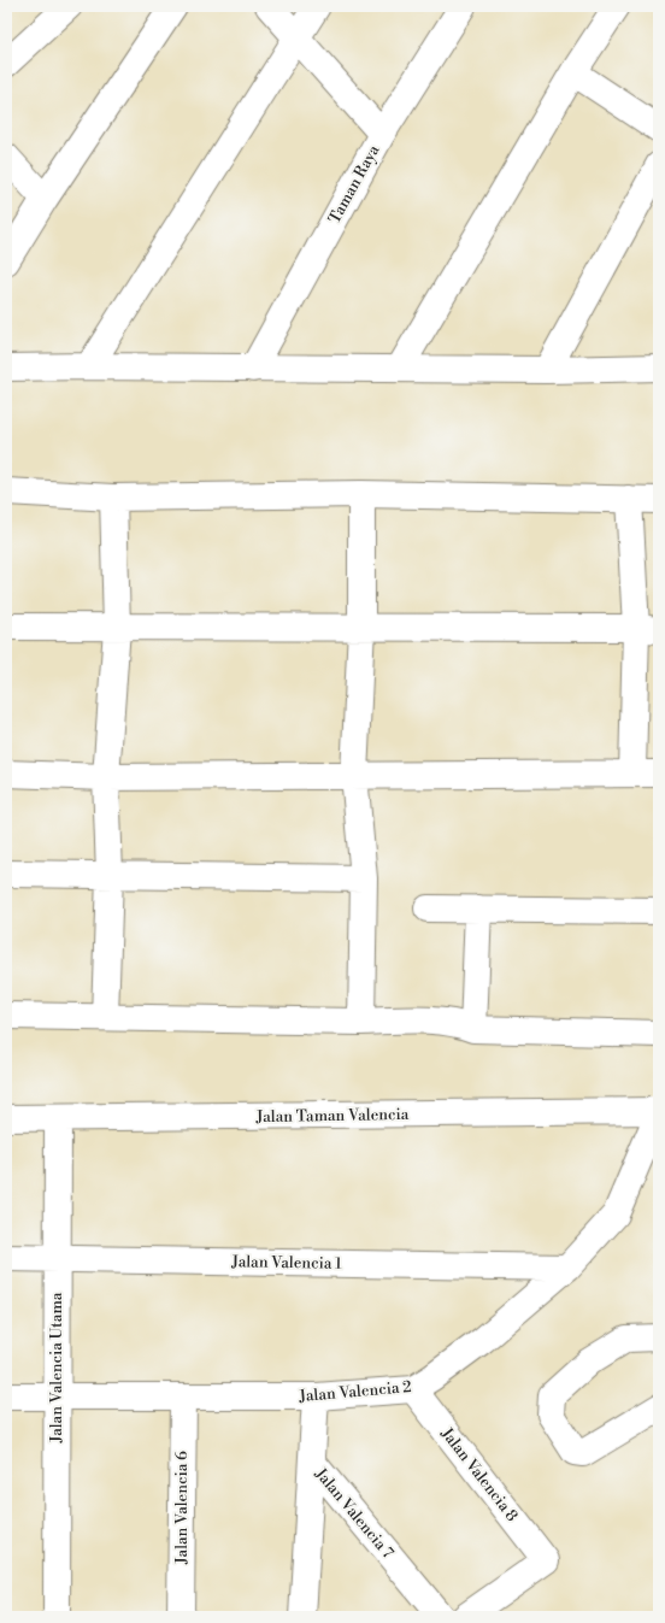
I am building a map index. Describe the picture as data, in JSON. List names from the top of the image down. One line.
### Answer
{"streets":{"street":["Taman Raya","Jalan Taman Valencia","Jalan Valencia 1","Jalan Valencia Utama","Jalan Valencia 2","Jalan Valencia 8","Jalan Valencia 6","Jalan Valencia 7"]},"crossings":[["Jalan Taman Valencia","Jalan Valencia Utama"],["Jalan Taman Valencia","Jalan Valencia 2"],["Jalan Valencia 1","Jalan Valencia Utama"],["Jalan Valencia 1","Jalan Valencia 2"],["Jalan Valencia Utama","Jalan Valencia 2"],["Jalan Valencia 2","Jalan Valencia 8"],["Jalan Valencia 2","Jalan Valencia 6"]]}
